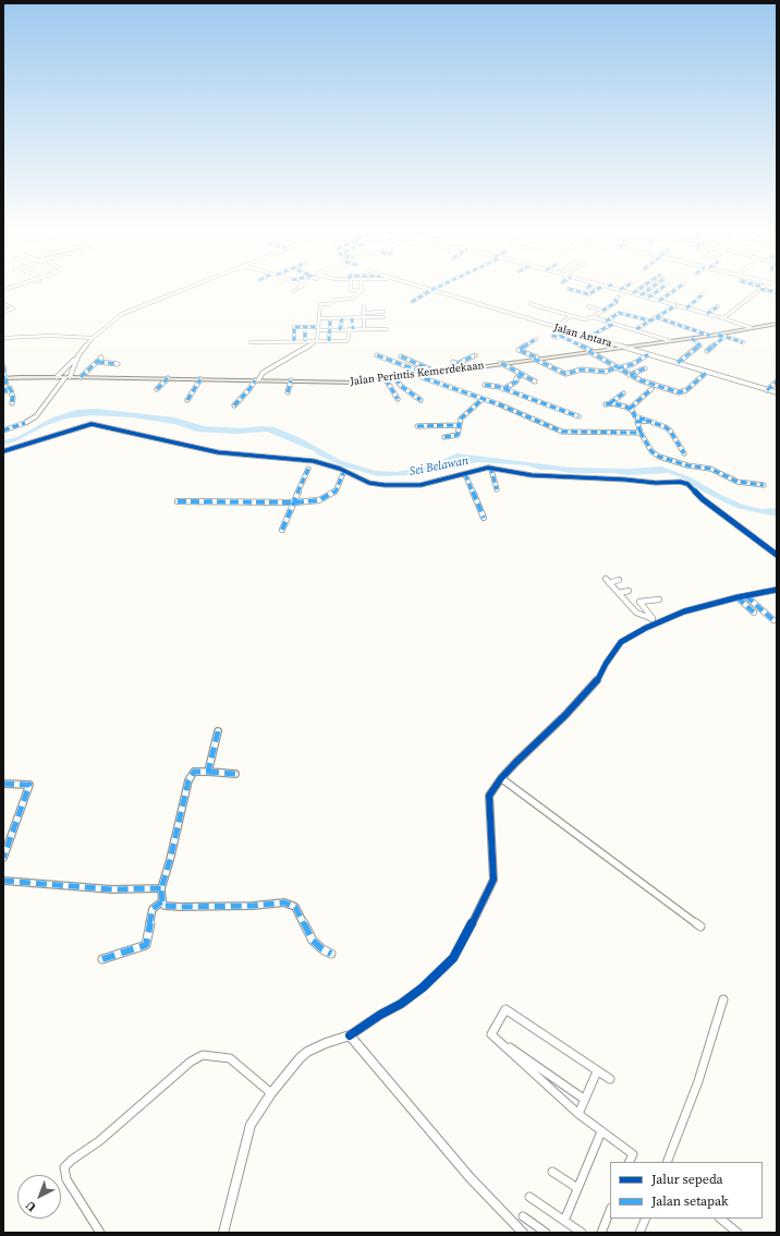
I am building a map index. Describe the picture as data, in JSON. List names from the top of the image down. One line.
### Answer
{"streets":{"main road":["Jalan Perintis Kemerdekaan"],"street":["Jalan Antara"]},"crossings":[["Jalan Antara","Jalan Perintis Kemerdekaan"]],"water":["Sei Belawan"],"legend":["Jalur sepeda","Jalan setapak"],"north":"bottom left"}
